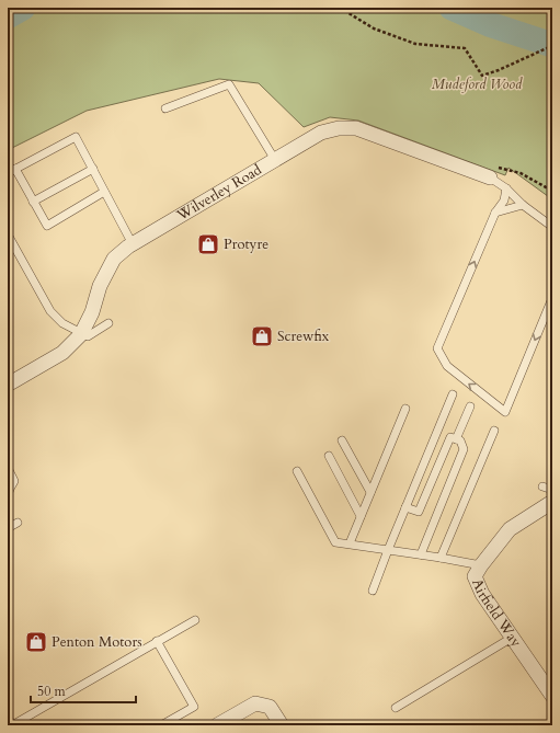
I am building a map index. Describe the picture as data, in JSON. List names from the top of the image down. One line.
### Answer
{"streets":{"street":["Wilverley Road","Airfield Way"]},"parks":["Mudeford Wood"],"places":{"shop":["Protyre","Screwfix","Penton Motors"]},"scale_bar":"50 m"}
